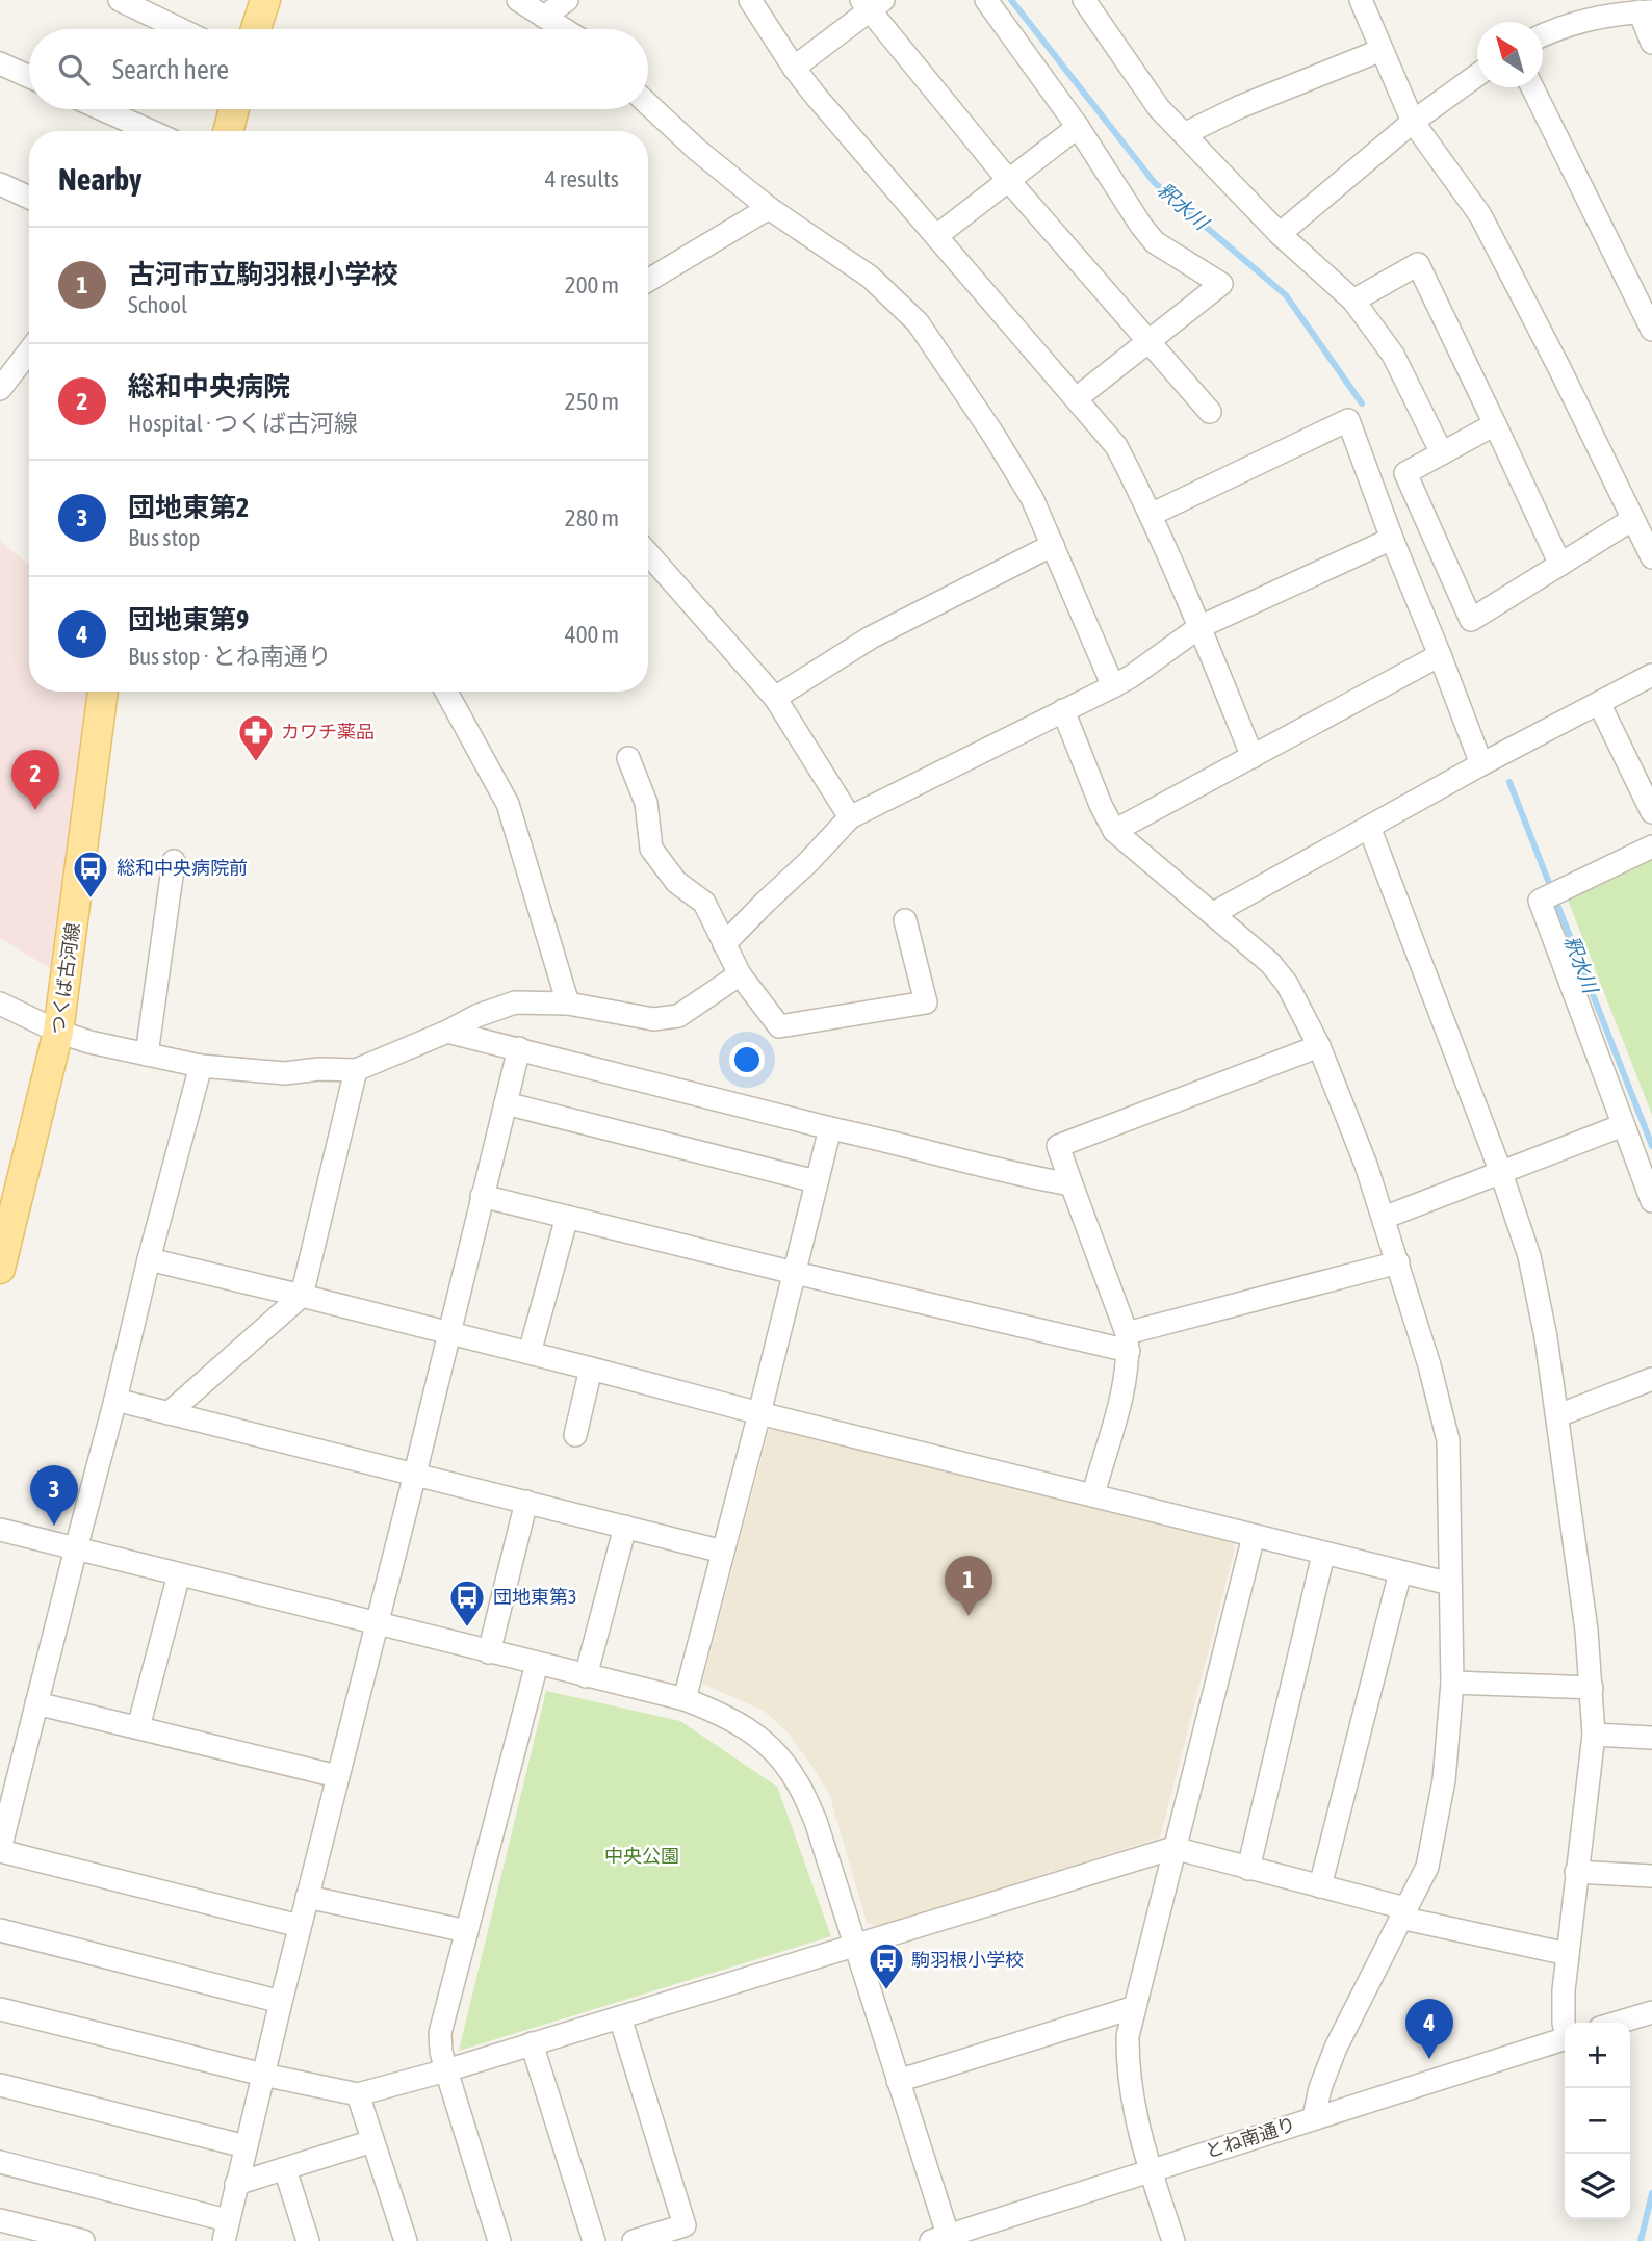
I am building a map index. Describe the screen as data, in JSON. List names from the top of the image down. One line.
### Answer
{"streets":{"main road":["つくば古河線"],"street":["とね南通り"]},"water":["釈水川"],"parks":["中央公園"],"places":{"pharmacy":["カワチ薬品"],"bus stop":["総和中央病院前","団地東第3","駒羽根小学校"]},"north":"top left","page":{"search":"Search here","heading":["Nearby","4 results"],"list":[{"mark":"1","name":"古河市立駒羽根小学校","note":"School","value":"200 m"},{"mark":"2","name":"総和中央病院","note":"Hospital · つくば古河線","value":"250 m"},{"mark":"3","name":"団地東第2","note":"Bus stop","value":"280 m"},{"mark":"4","name":"団地東第9","note":"Bus stop · とね南通り","value":"400 m"}],"pins":["2","3","1","4"],"map_buttons":["+","−"]}}
